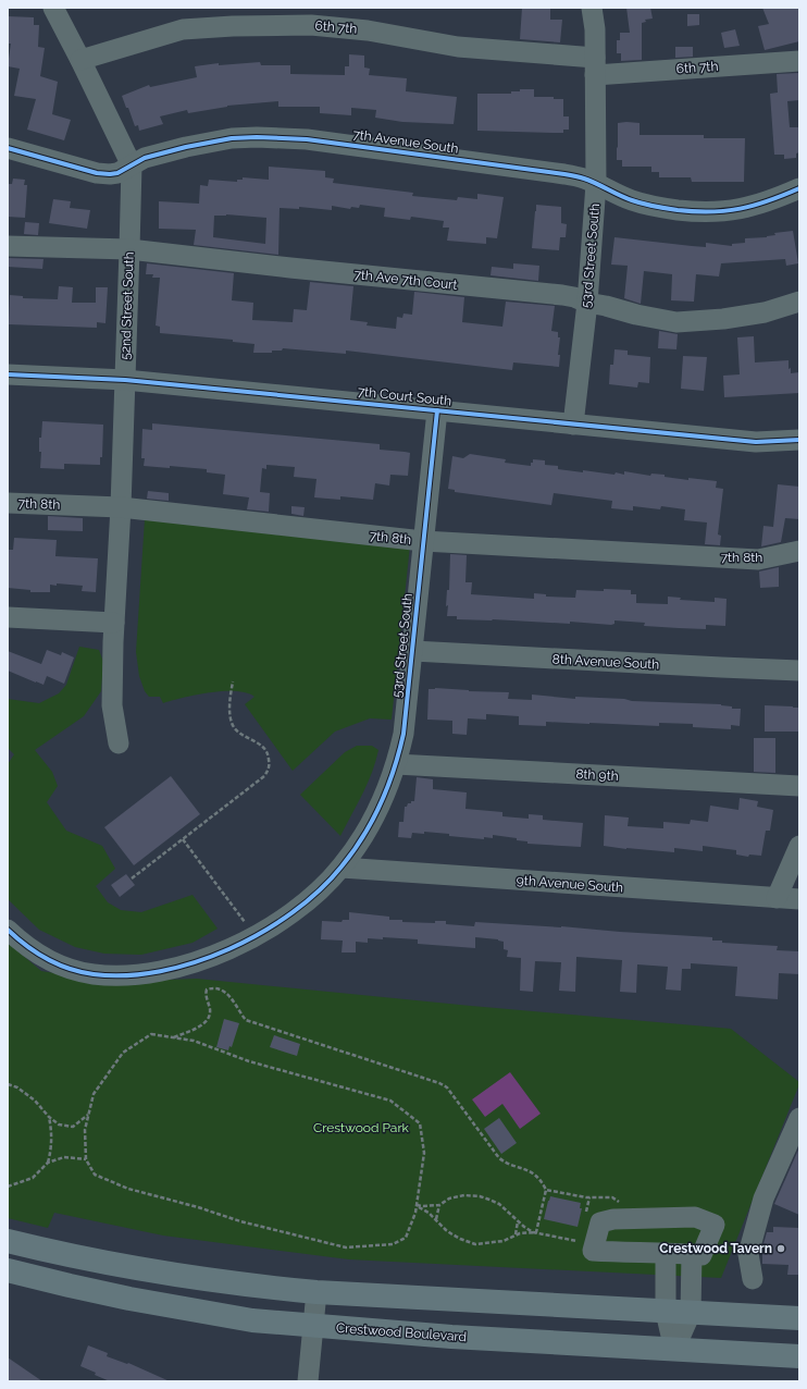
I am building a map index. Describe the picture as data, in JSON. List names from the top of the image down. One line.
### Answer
{"streets":{"main road":["Crestwood Boulevard"],"street":["6th 7th","7th Avenue South","53rd Street South","7th Ave 7th Court","52nd Street South","7th Court South","7th 8th","8th Avenue South","8th 9th","9th Avenue South"]},"crossings":[["6th 7th","53rd Street South"],["6th 7th","52nd Street South"],["7th Avenue South","53rd Street South"],["7th Avenue South","52nd Street South"],["53rd Street South","7th Ave 7th Court"],["53rd Street South","7th Court South"],["53rd Street South","7th 8th"],["53rd Street South","8th Avenue South"],["53rd Street South","8th 9th"],["53rd Street South","9th Avenue South"],["7th Ave 7th Court","52nd Street South"],["52nd Street South","7th Court South"],["52nd Street South","7th 8th"]],"parks":["Crestwood Park"],"places":["Crestwood Tavern"]}
